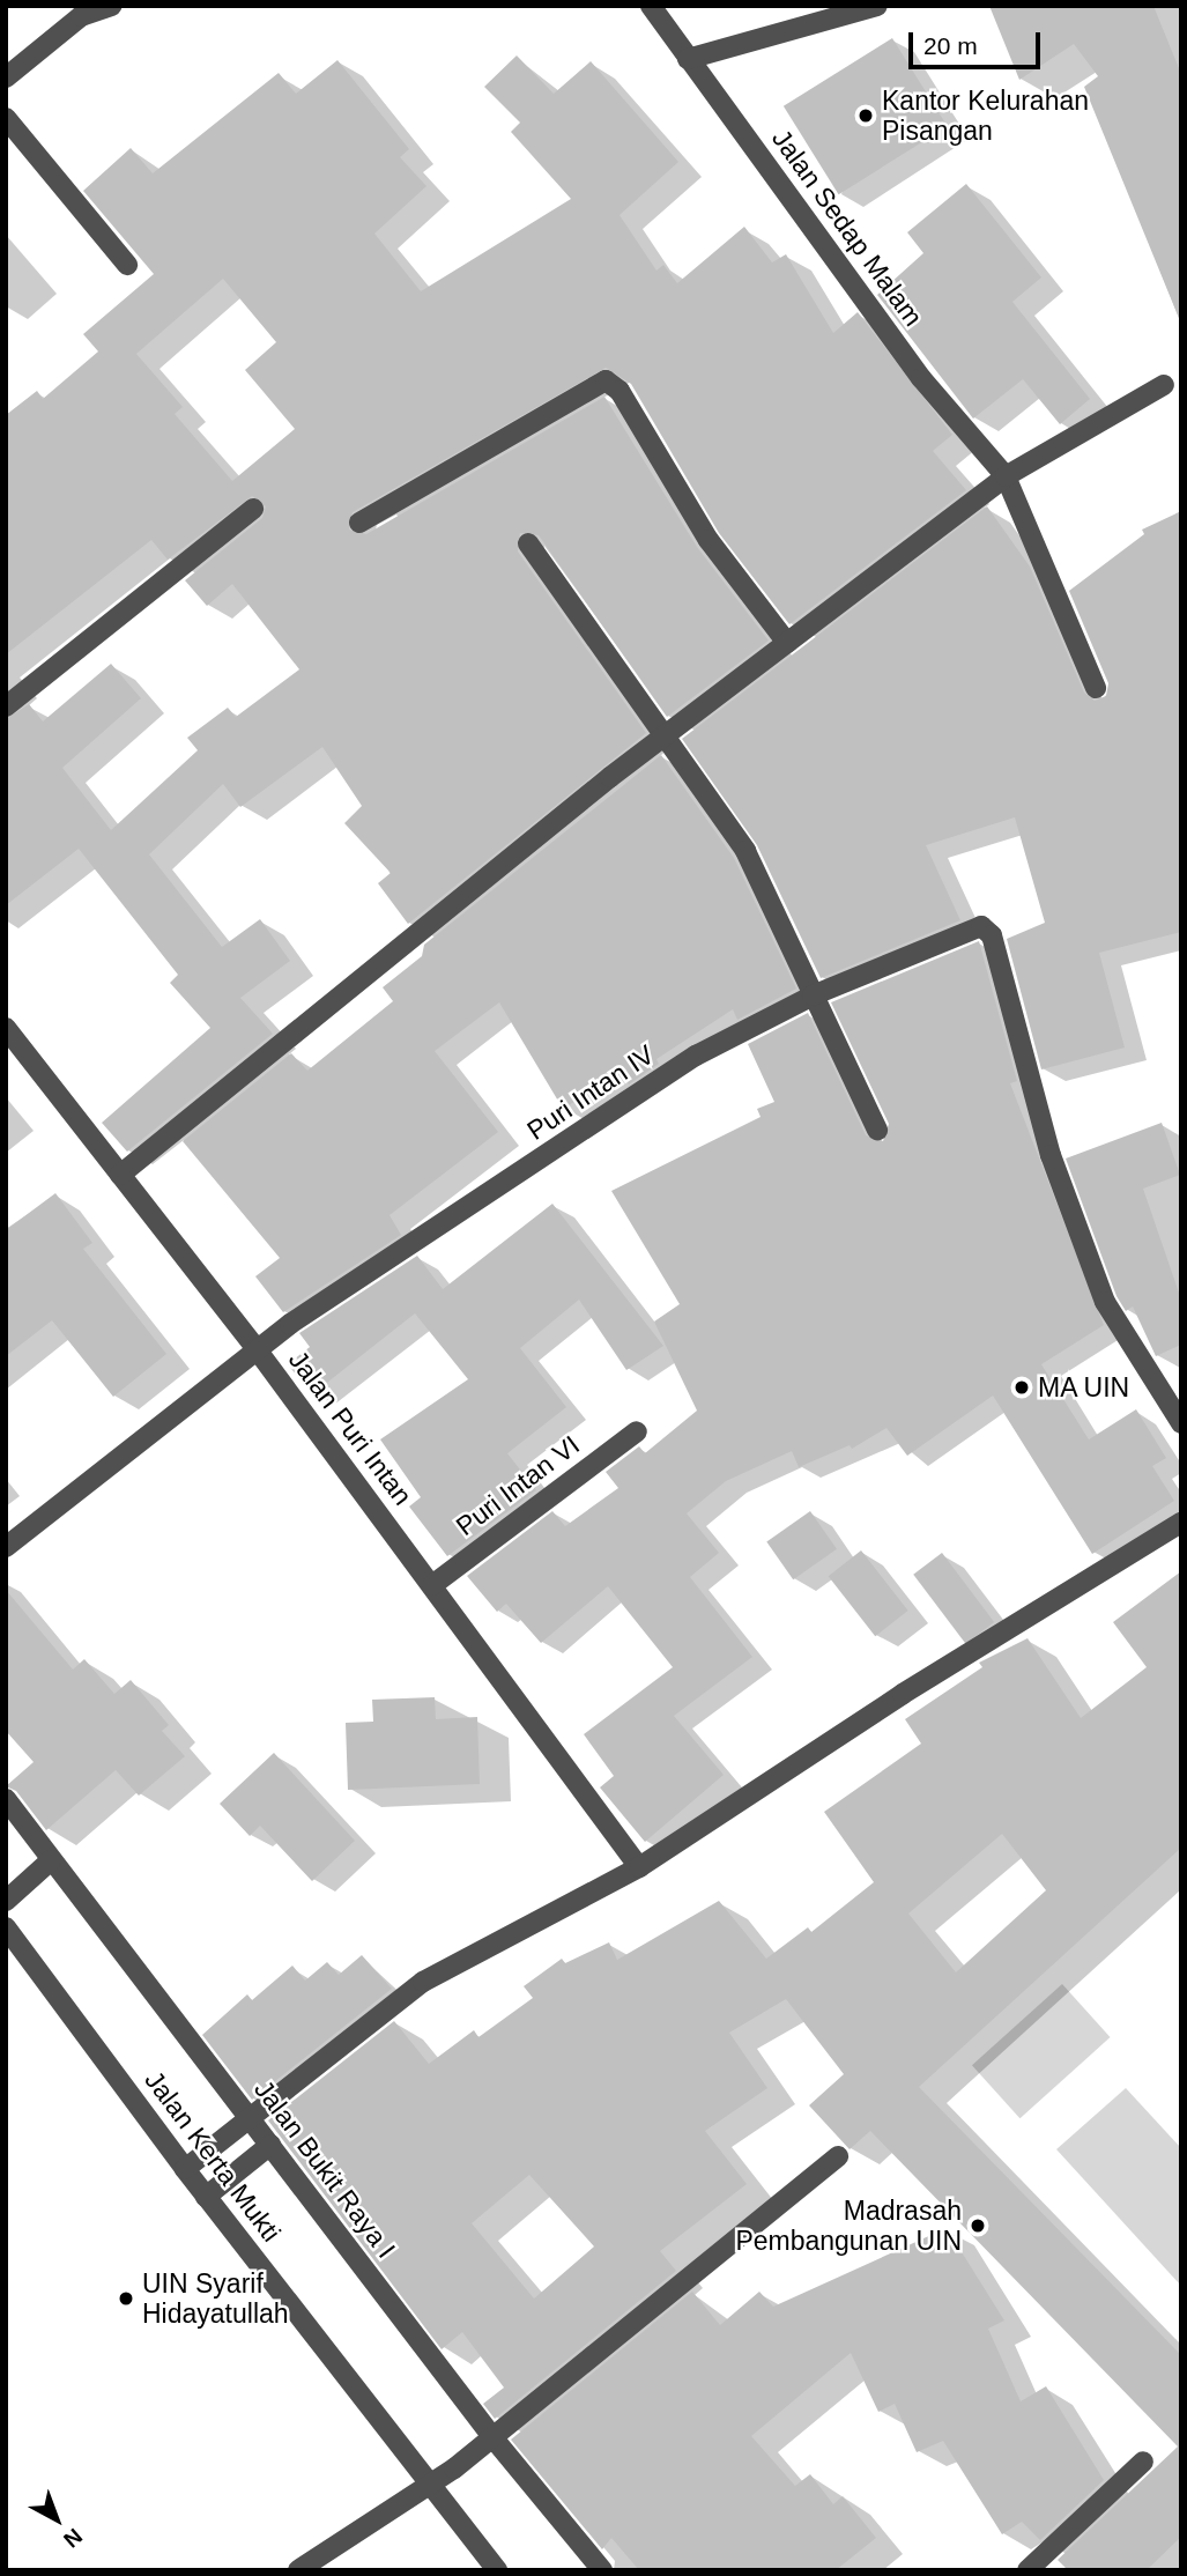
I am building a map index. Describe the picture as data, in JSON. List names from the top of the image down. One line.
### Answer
{"streets":{"street":["Jalan Sedap Malam","Puri Intan IV","Jalan Puri Intan","Puri Intan VI","Jalan Kerta Mukti","Jalan Bukit Raya I"]},"crossings":[["Puri Intan IV","Jalan Puri Intan"],["Jalan Puri Intan","Puri Intan VI"]],"places":["Kantor Kelurahan Pisangan","MA UIN","Madrasah Pembangunan UIN","UIN Syarif Hidayatullah"],"scale_bar":"20 m","north":"bottom right"}
